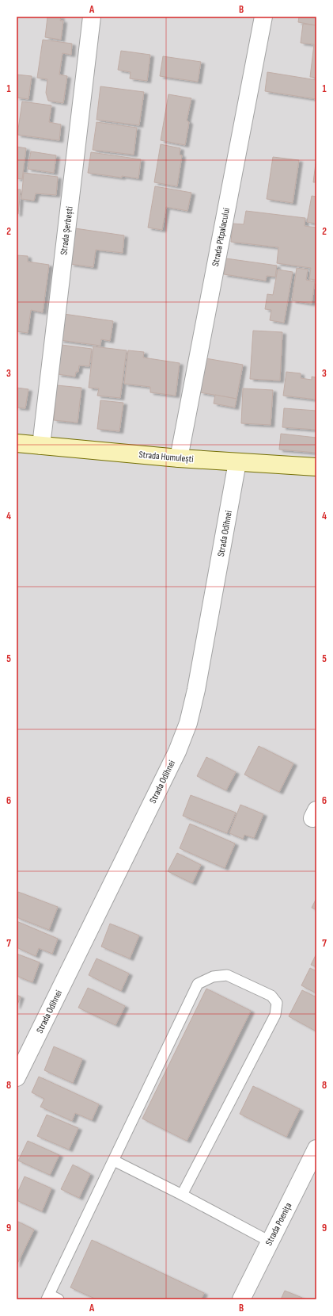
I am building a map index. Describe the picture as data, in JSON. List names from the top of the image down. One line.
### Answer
{"streets":{"street":["Strada Șerbești","Strada Pitpalacului","Strada Humulești","Strada Odihnei","Strada Poenița"]},"crossings":[["Strada Șerbești","Strada Humulești"],["Strada Pitpalacului","Strada Humulești"],["Strada Humulești","Strada Odihnei"]],"grid":{"columns":["A","B"],"rows":["1","2","3","4","5","6","7","8","9"]}}
